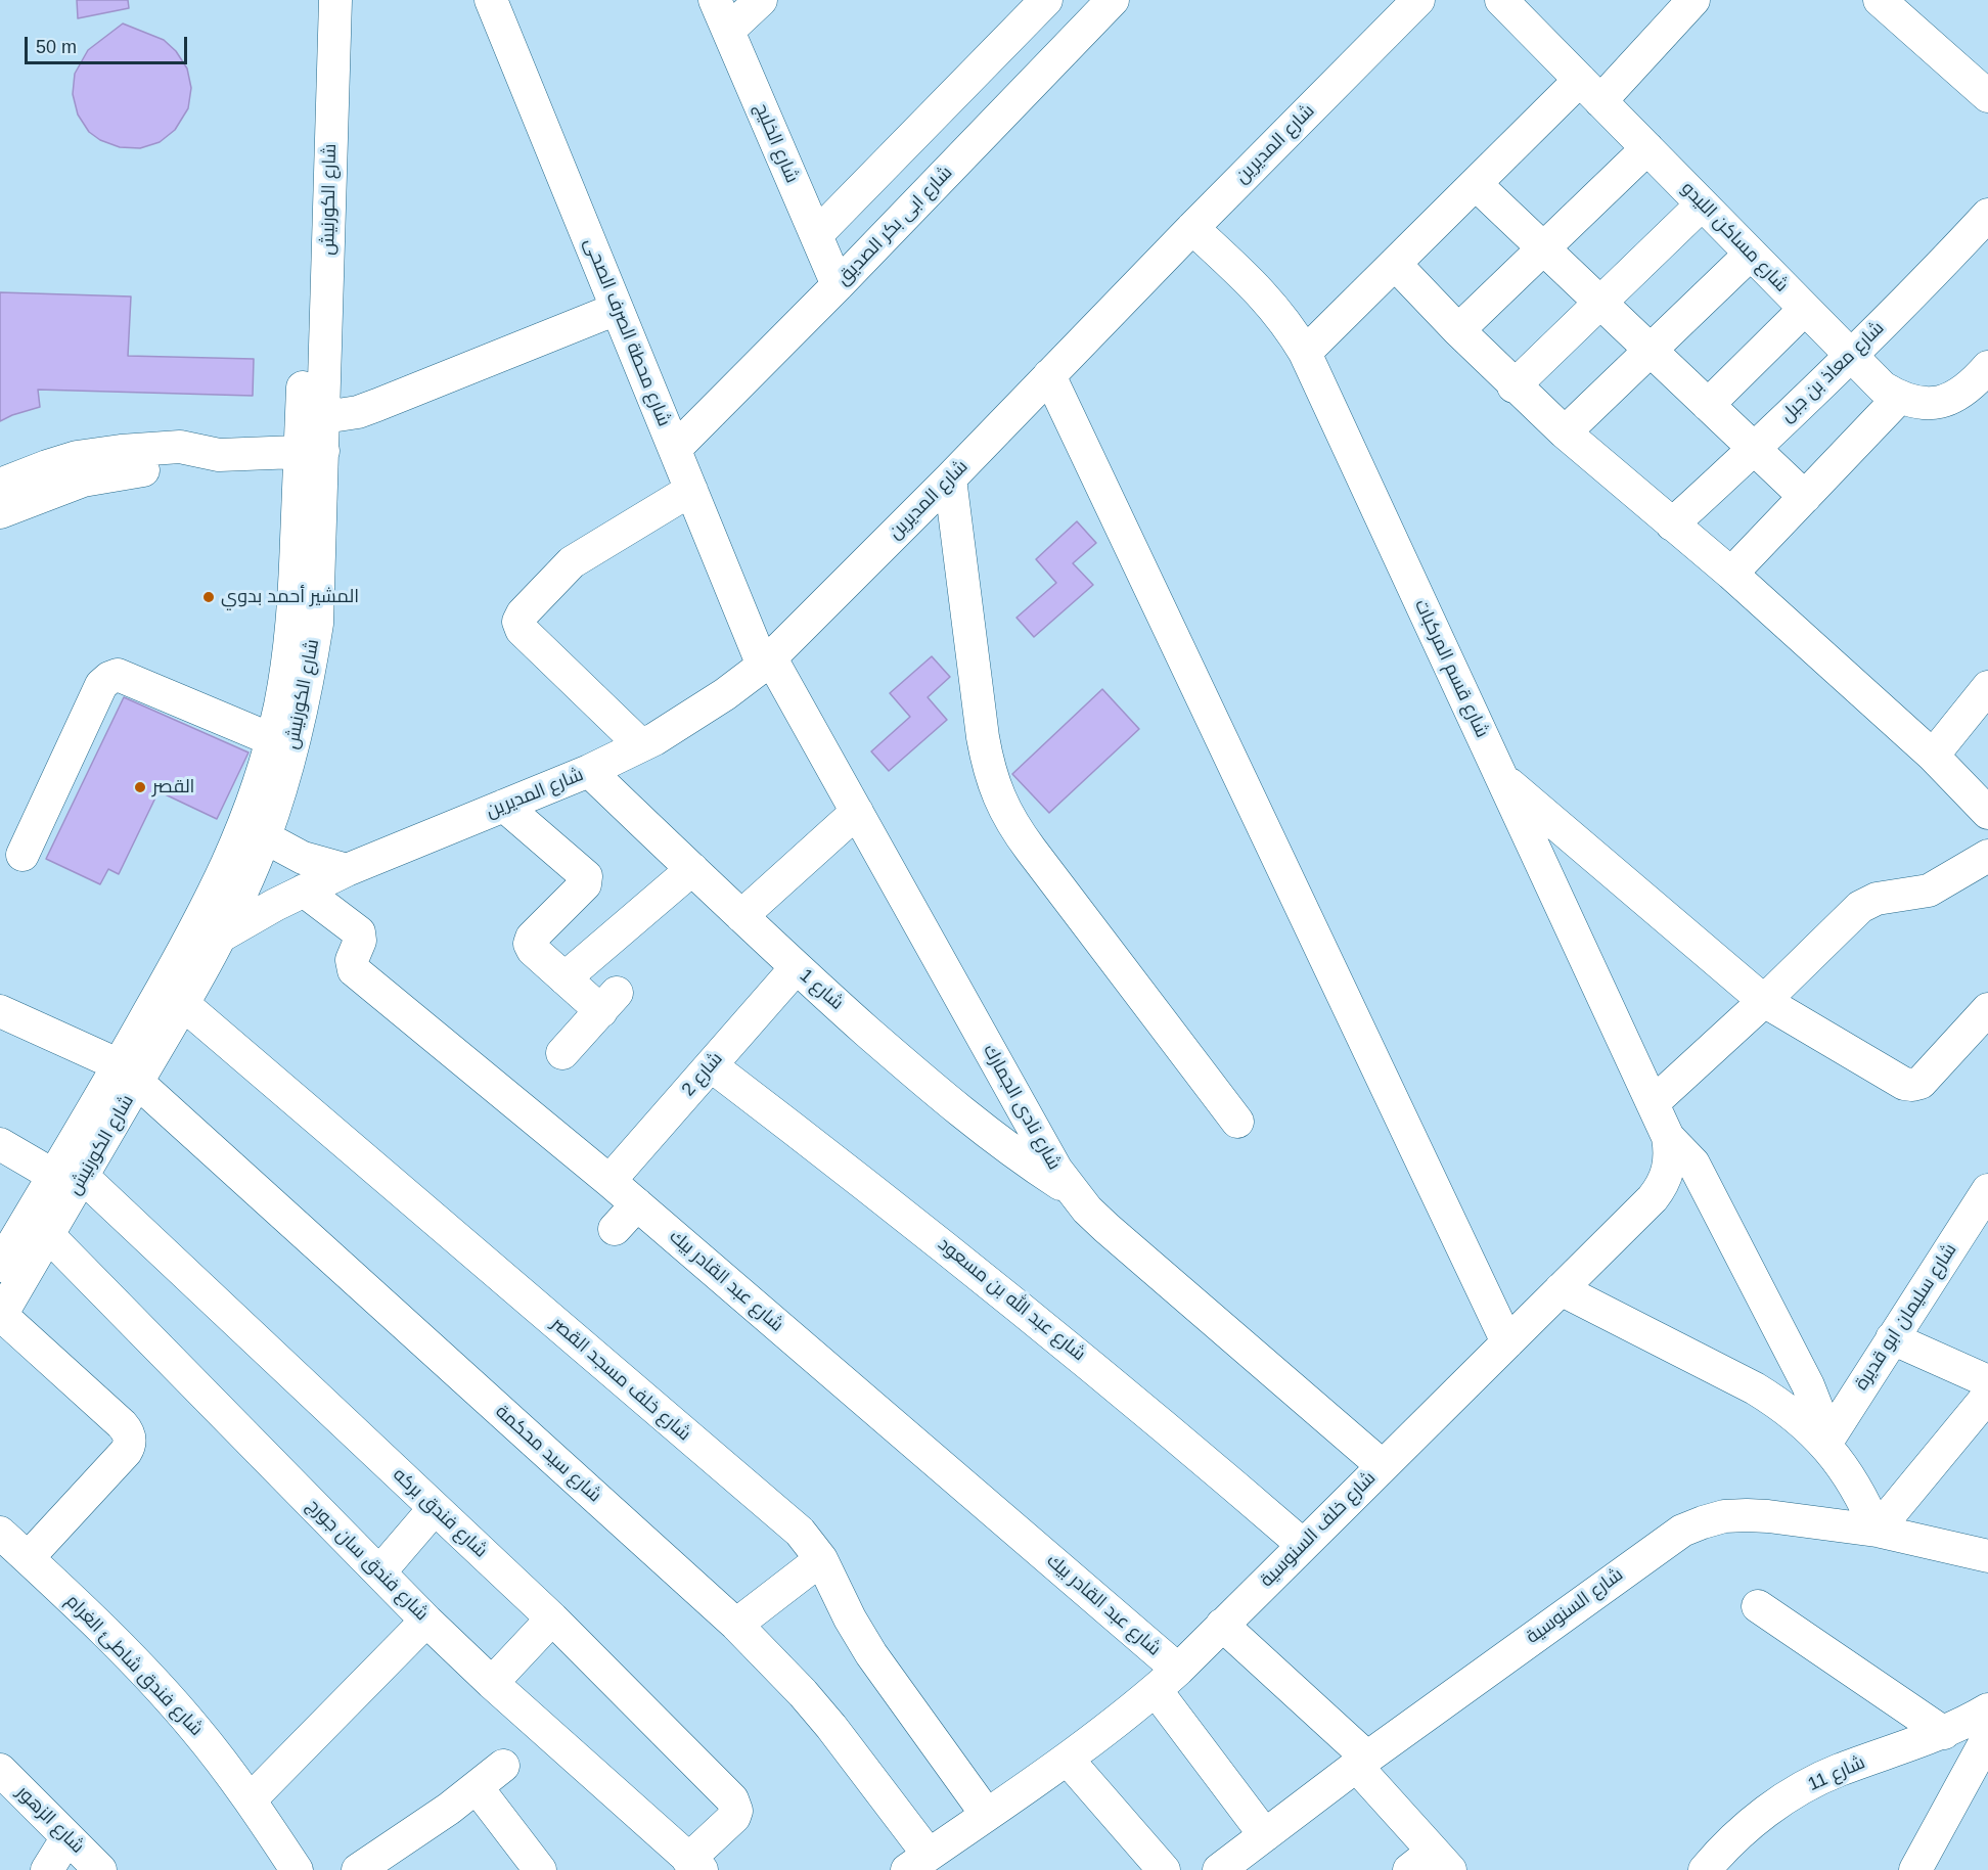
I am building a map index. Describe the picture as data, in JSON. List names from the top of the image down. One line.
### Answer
{"streets":{"street":["شارع الخليج","شارع المديرين","شارع الكورنيش","شارع ابى بكر الصديق","شارع مساكن الليدو","شارع محطة الصرف الصحى","شارع معاذ بن جبل","شارع قسم المركبات","شارع 1","شارع 2","شارع نادى الجمارك","شارع عبد القادر بيك","شارع عبد الله بن مسعود","شارع سليمان ابو قديرة","شارع خلف مسجد القصر","شارع سيد محكمة","شارع فندق بركه","شارع خلف السنوسية","شارع فندق سان جورج","شارع السنوسية","شارع فندق شاطئ الغرام","شارع 11","شارع الزهور"]},"crossings":[["شارع الخليج","شارع ابى بكر الصديق"],["شارع المديرين","شارع الكورنيش"],["شارع المديرين","شارع محطة الصرف الصحى"],["شارع المديرين","شارع قسم المركبات"],["شارع المديرين","شارع 1"],["شارع المديرين","شارع نادى الجمارك"],["شارع المديرين","شارع عبد القادر بيك"],["شارع الكورنيش","شارع خلف مسجد القصر"],["شارع الكورنيش","شارع سيد محكمة"],["شارع الكورنيش","شارع فندق بركه"],["شارع الكورنيش","شارع فندق سان جورج"],["شارع ابى بكر الصديق","شارع محطة الصرف الصحى"],["شارع مساكن الليدو","شارع معاذ بن جبل"],["شارع محطة الصرف الصحى","شارع نادى الجمارك"],["شارع قسم المركبات","شارع خلف السنوسية"],["شارع 1","شارع 2"],["شارع 1","شارع نادى الجمارك"],["شارع 2","شارع عبد القادر بيك"],["شارع 2","شارع عبد الله بن مسعود"],["شارع نادى الجمارك","شارع خلف السنوسية"],["شارع عبد القادر بيك","شارع خلف السنوسية"],["شارع عبد القادر بيك","شارع السنوسية"],["شارع عبد الله بن مسعود","شارع خلف السنوسية"],["شارع خلف مسجد القصر","شارع خلف السنوسية"],["شارع سيد محكمة","شارع خلف السنوسية"],["شارع فندق بركه","شارع فندق سان جورج"]],"places":["المشير أحمد بدوي","القصر"],"scale_bar":"50 m"}
